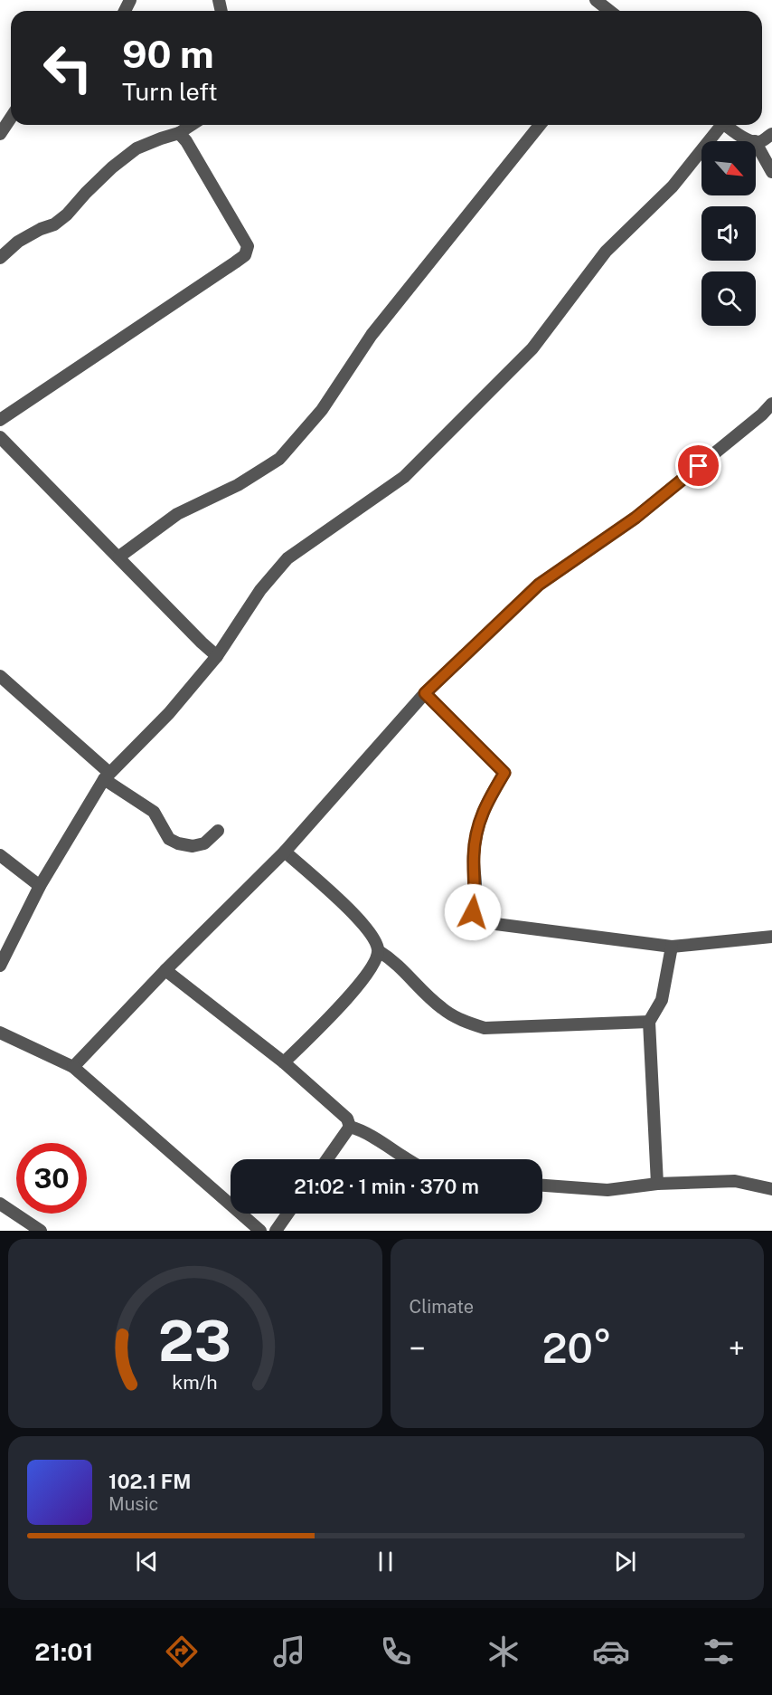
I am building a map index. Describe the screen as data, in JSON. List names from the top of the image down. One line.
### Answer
{"north":"bottom right","page":{"turn":["90 m","Turn left"],"limit":"30","trip":"21:02 · 1 min · 370 m","tile":"Climate","heat":["−","20°","+"],"song":["102.1 FM","Music"],"tabs":"21:01","gauge":["23","km/h"]}}
